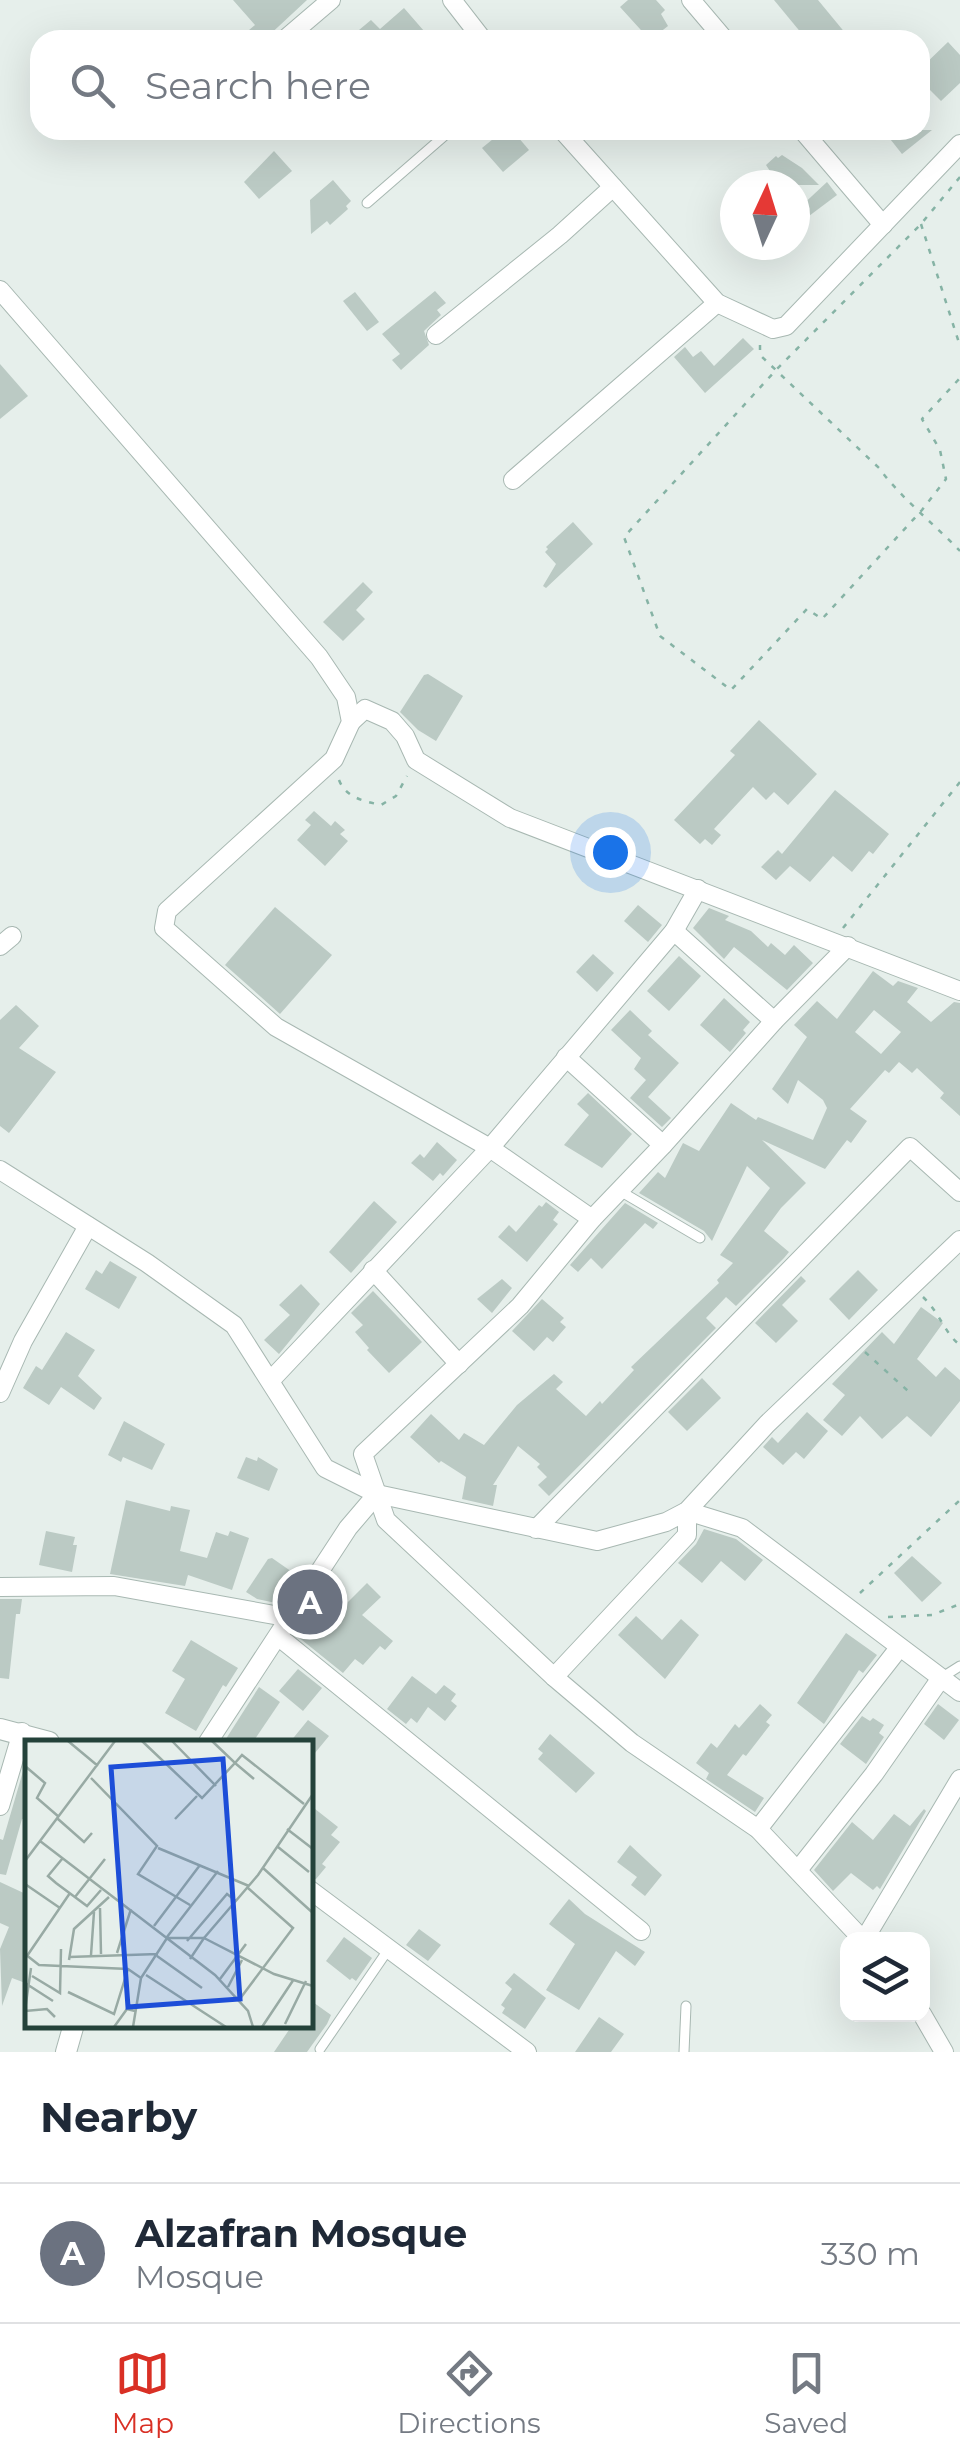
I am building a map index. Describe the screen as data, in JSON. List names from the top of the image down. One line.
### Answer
{"north":"top","page":{"search":"Search here","pins":"A","heading":"Nearby","list":[{"mark":"A","name":"Alzafran Mosque","note":"Mosque","value":"330 m"}],"nav":["Map","Directions","Saved"]}}
